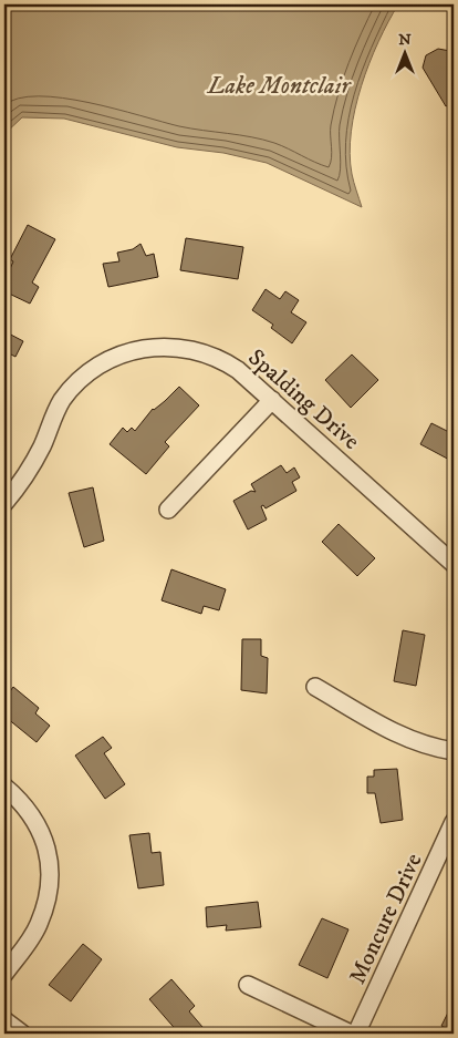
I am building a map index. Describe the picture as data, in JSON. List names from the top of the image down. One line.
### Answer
{"streets":{"street":["Spalding Drive","Moncure Drive"]},"water":["Lake Montclair"],"north":"top"}
